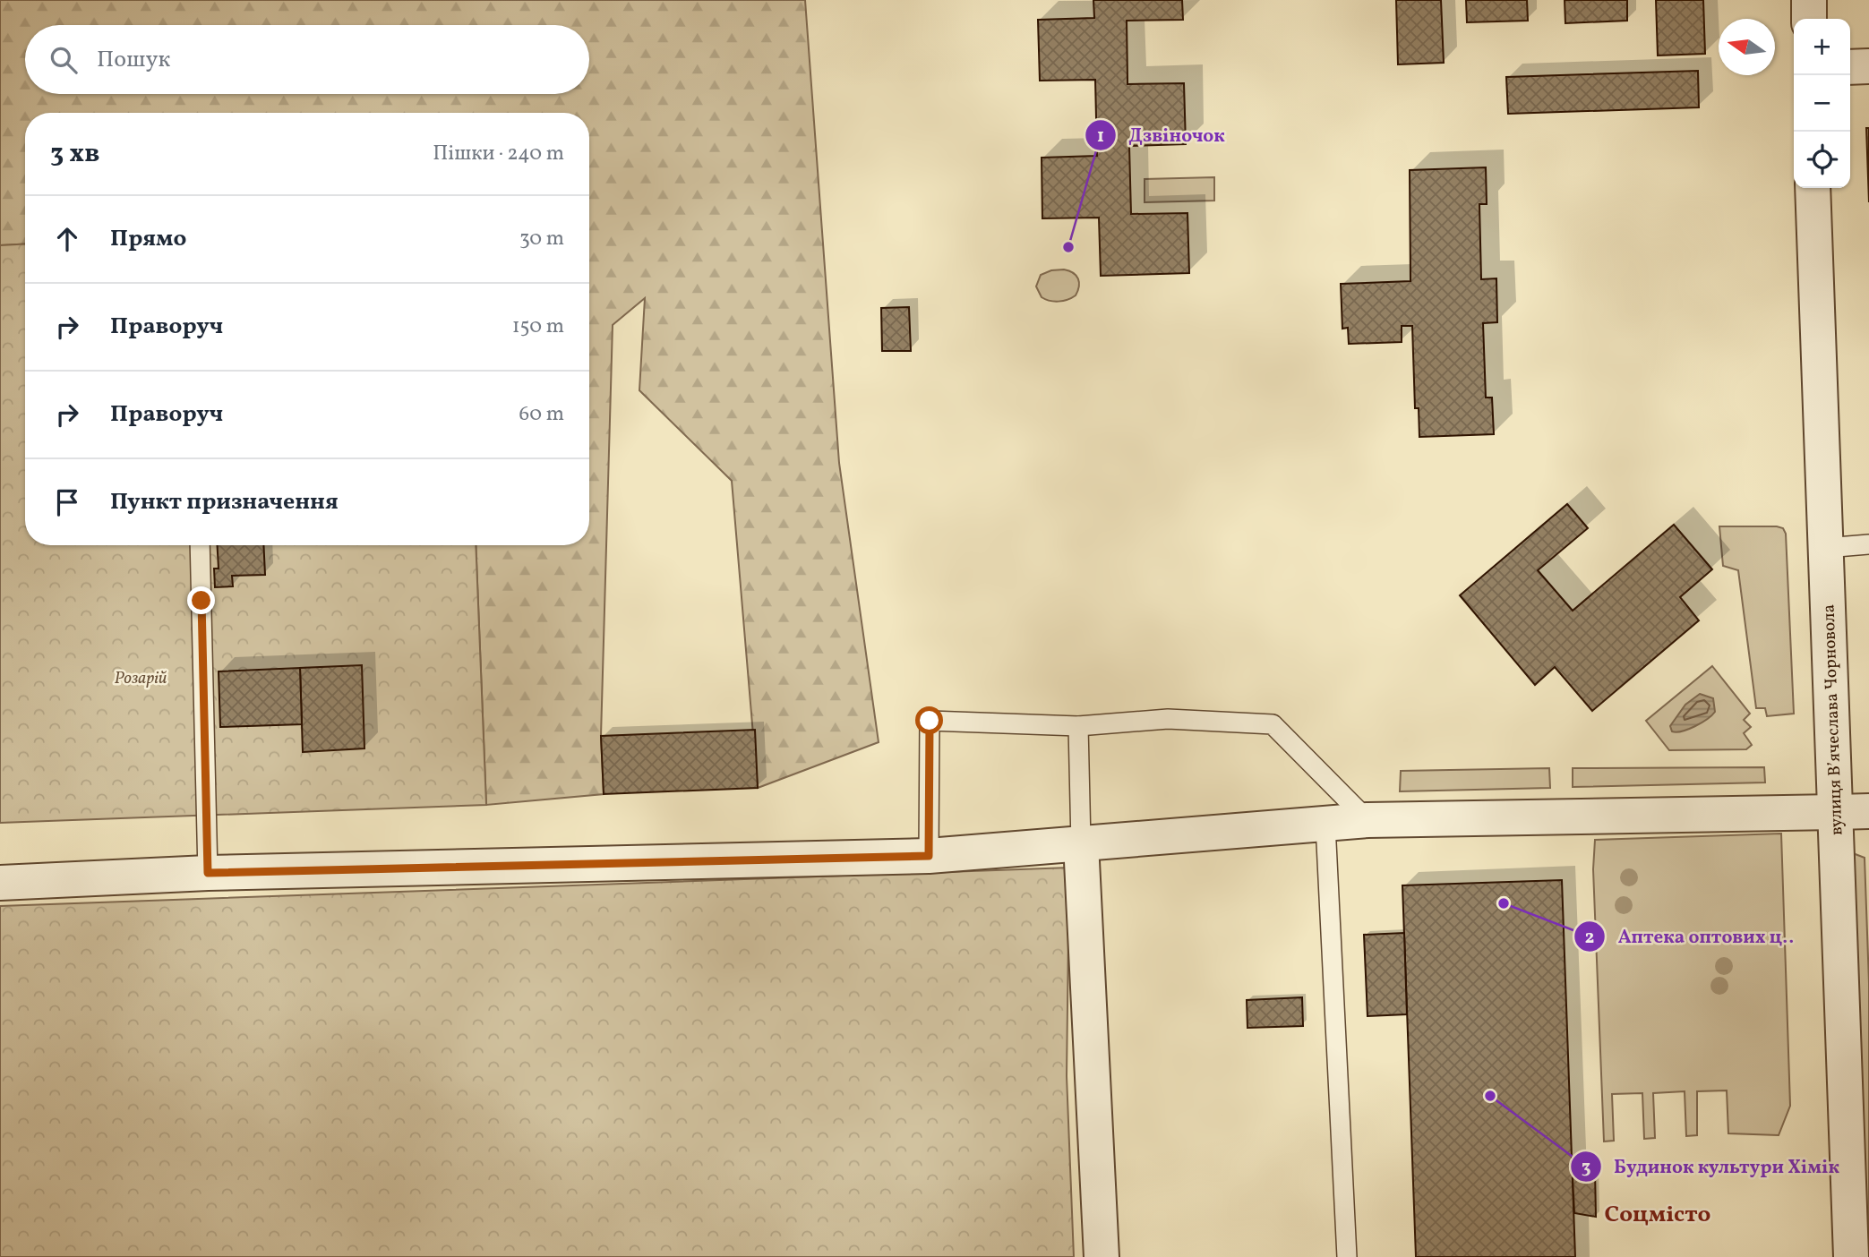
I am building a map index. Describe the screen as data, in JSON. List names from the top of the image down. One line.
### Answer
{"streets":{"street":["вулиця Вʼячеслава Чорновола"]},"districts":["Соцмісто"],"parks":["Розарій"],"places":["Дзвіночок","Аптека оптових ц‥","Будинок культури Хімік"],"north":"left","page":{"map_buttons":["+","−"],"search":"Пошук","heading":["3 хв","Пішки · 240 m"],"list":[["Прямо","30 m"],["Праворуч","150 m"],["Праворуч","60 m"],"Пункт призначення"]}}
